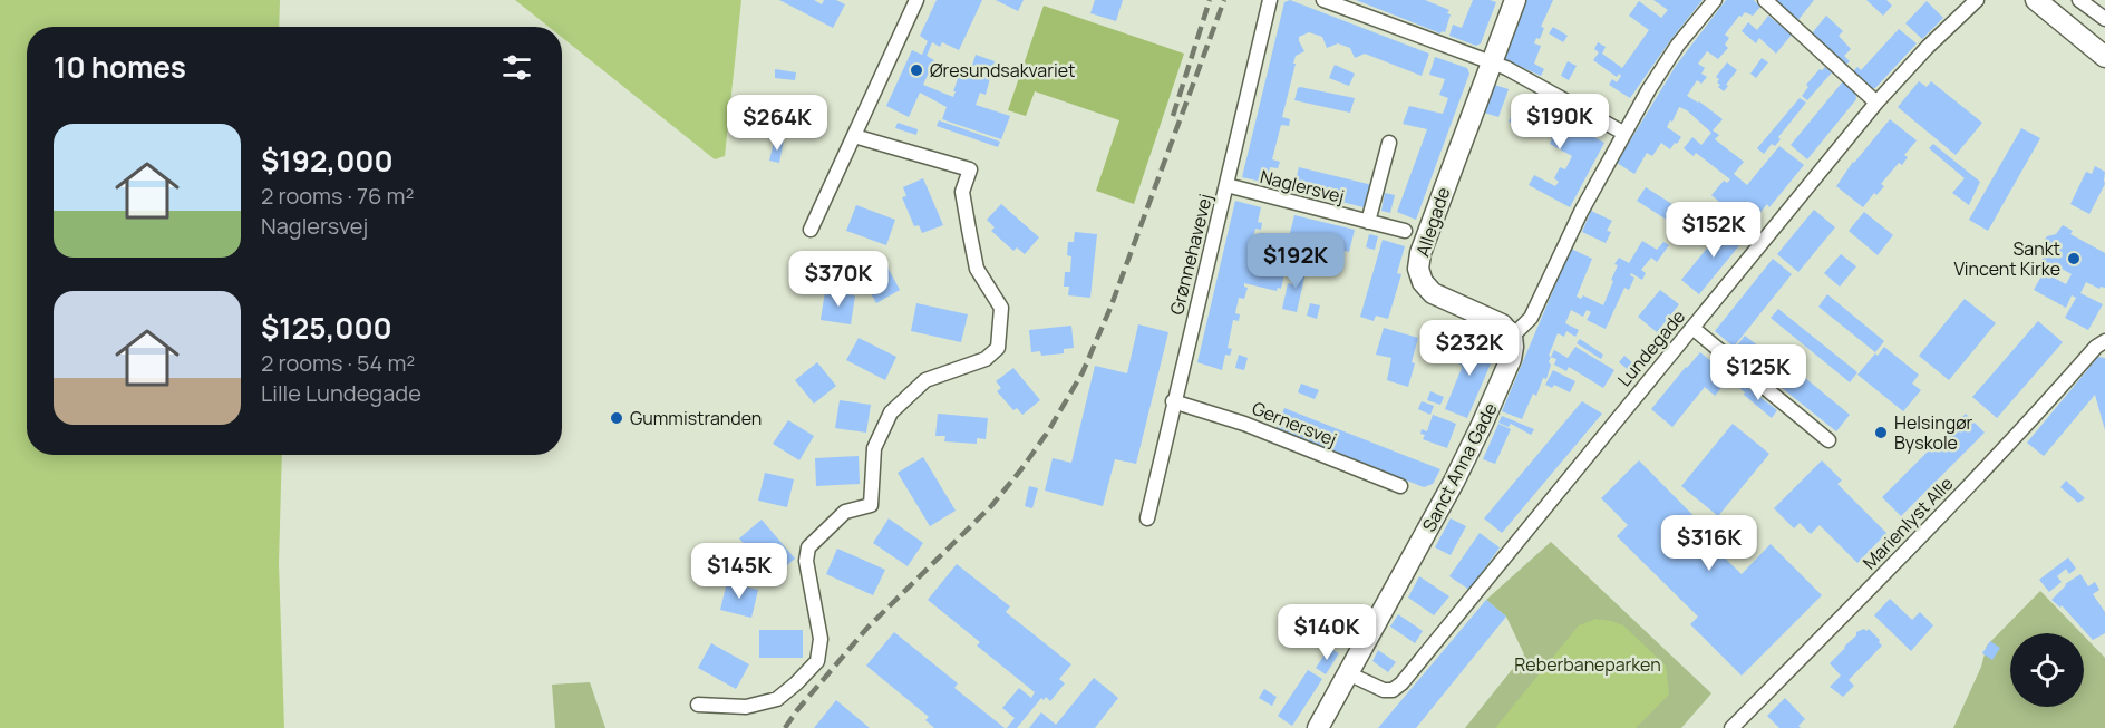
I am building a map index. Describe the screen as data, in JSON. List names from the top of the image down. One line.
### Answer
{"streets":{"main road":["Allegade","Sanct Anna Gade"],"street":["Naglersvej","Grønnehavevej","Lundegade","Gernersvej","Marienlyst Alle"]},"crossings":[["Naglersvej","Grønnehavevej"],["Allegade","Sanct Anna Gade"],["Grønnehavevej","Gernersvej"],["Lundegade","Sanct Anna Gade"]],"parks":["Reberbaneparken"],"places":["Øresundsakvariet","Sankt Vincent Kirke","Gummistranden","Helsingør Byskole"],"page":{"heading":"10 homes","price":["$190K","$264K","$152K","$192K","$370K","$232K","$125K","$316K","$145K","$140K"],"list":[{"name":"$192,000","note":"2 rooms · 76 m² · Naglersvej"},{"name":"$125,000","note":"2 rooms · 54 m² · Lille Lundegade"}]}}
